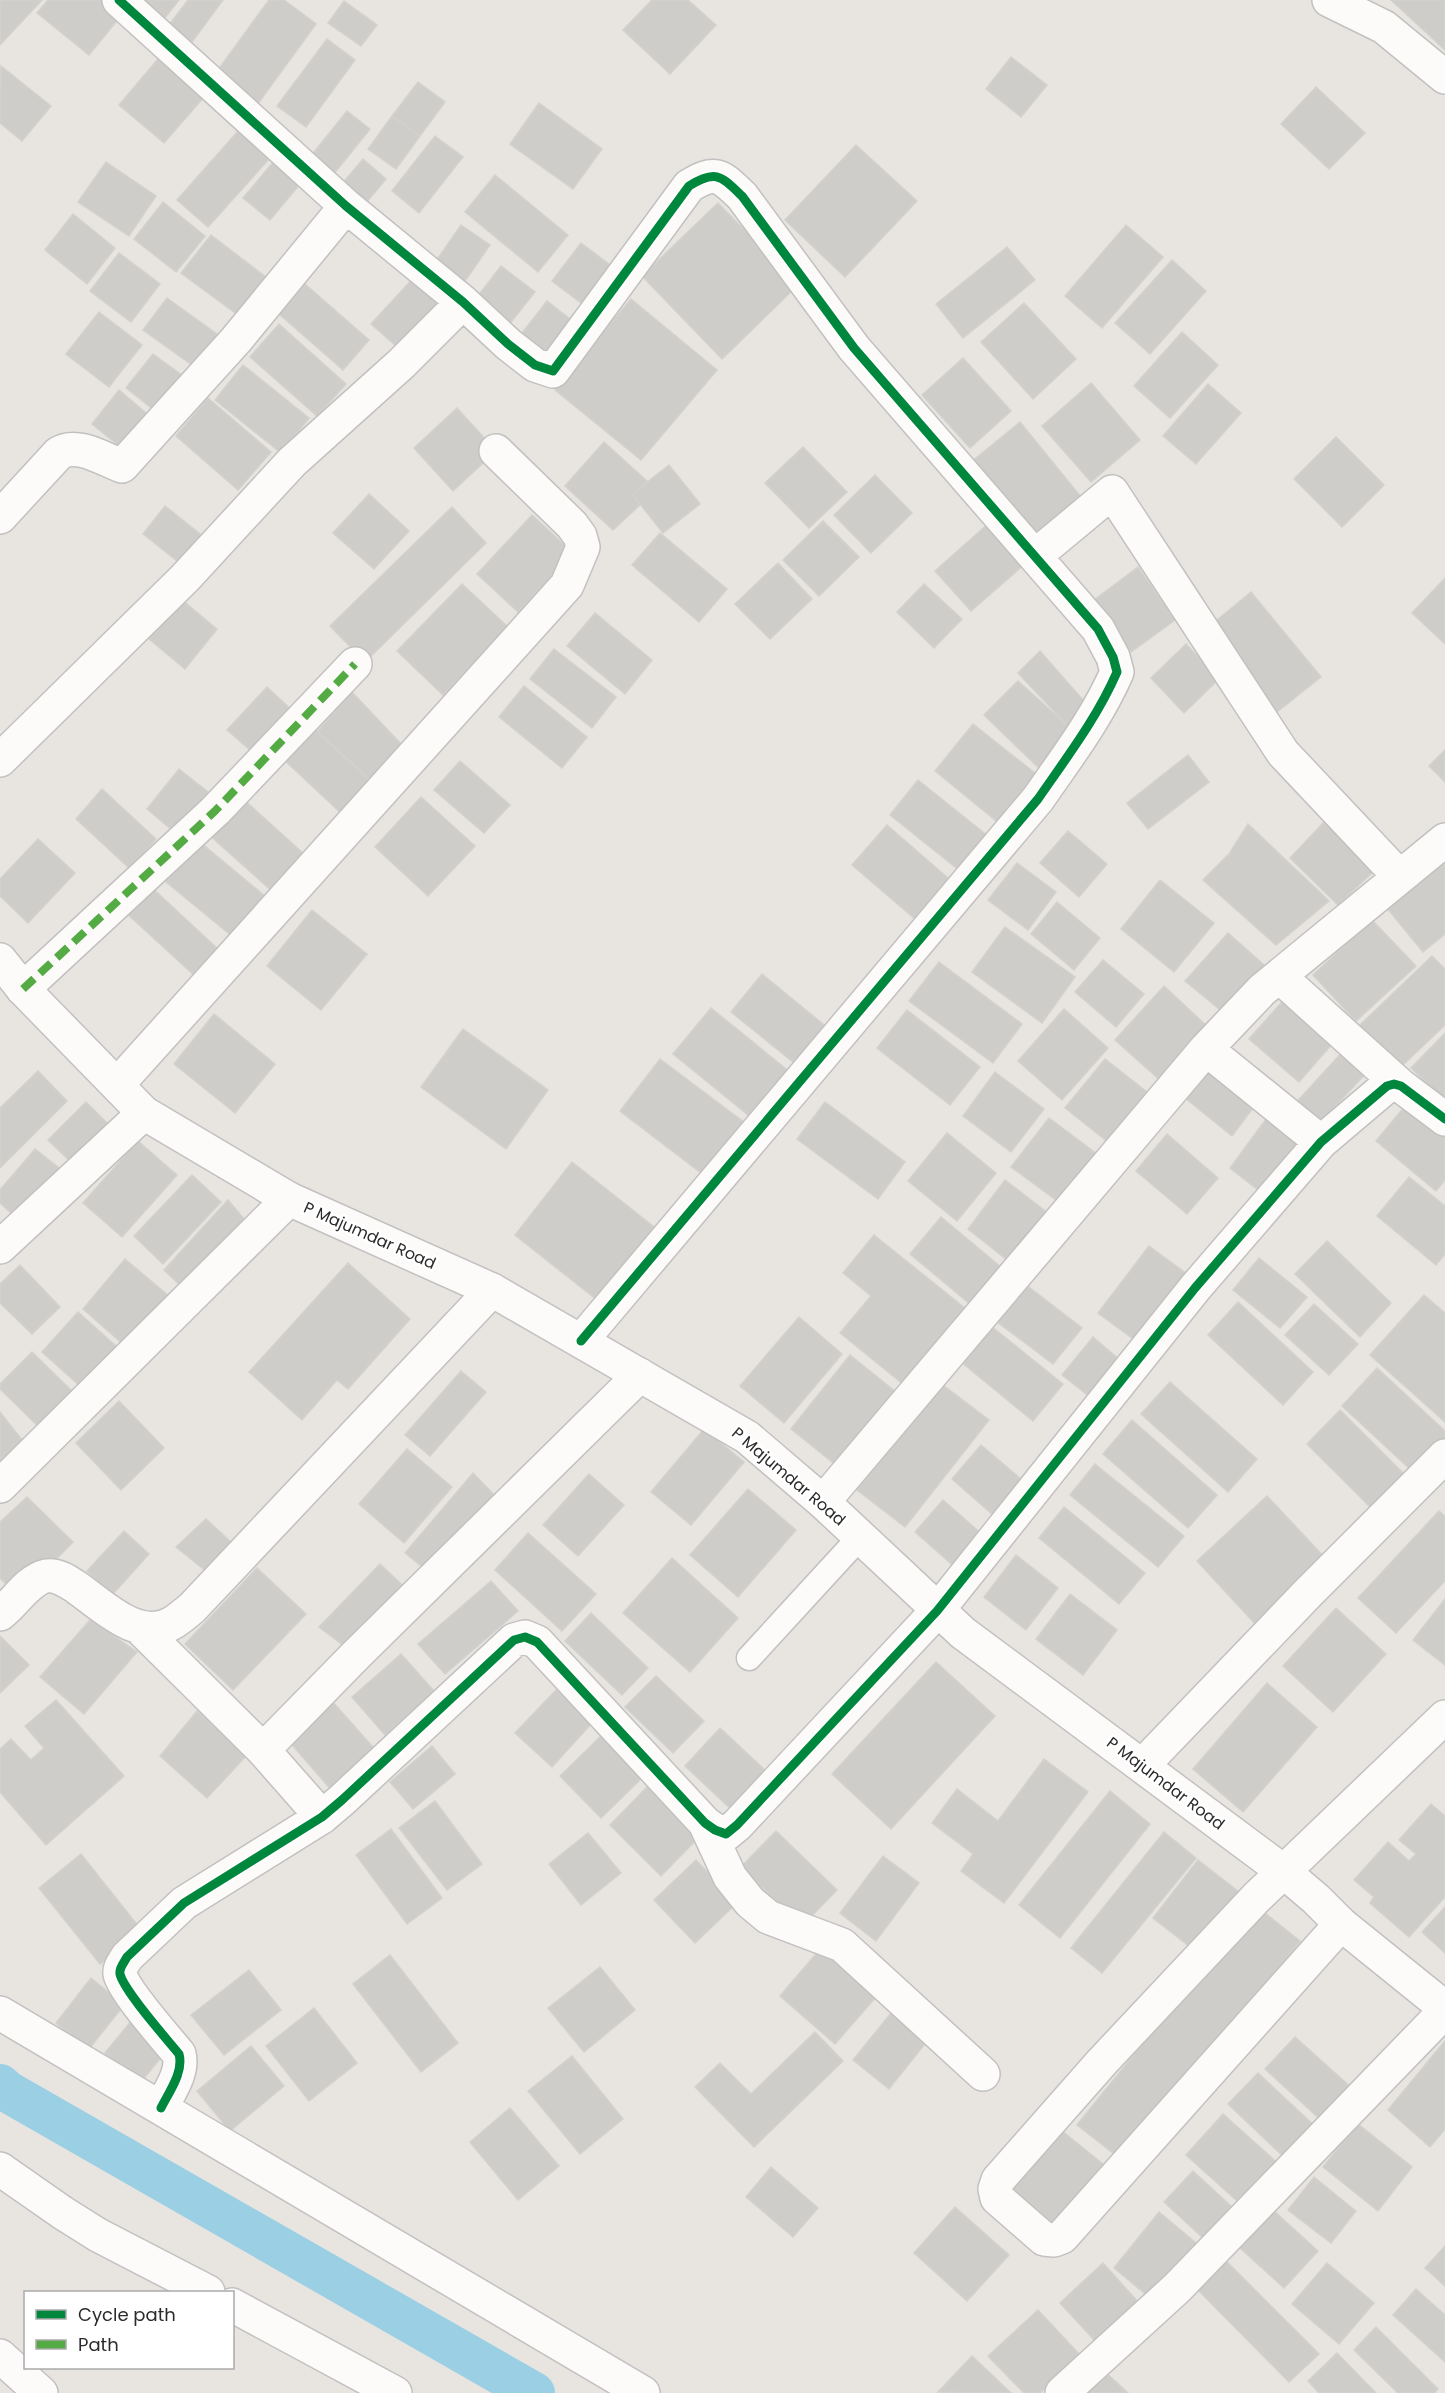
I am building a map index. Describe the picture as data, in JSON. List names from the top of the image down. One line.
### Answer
{"streets":{"street":["P Majumdar Road"]},"legend":["Cycle path","Path"]}
